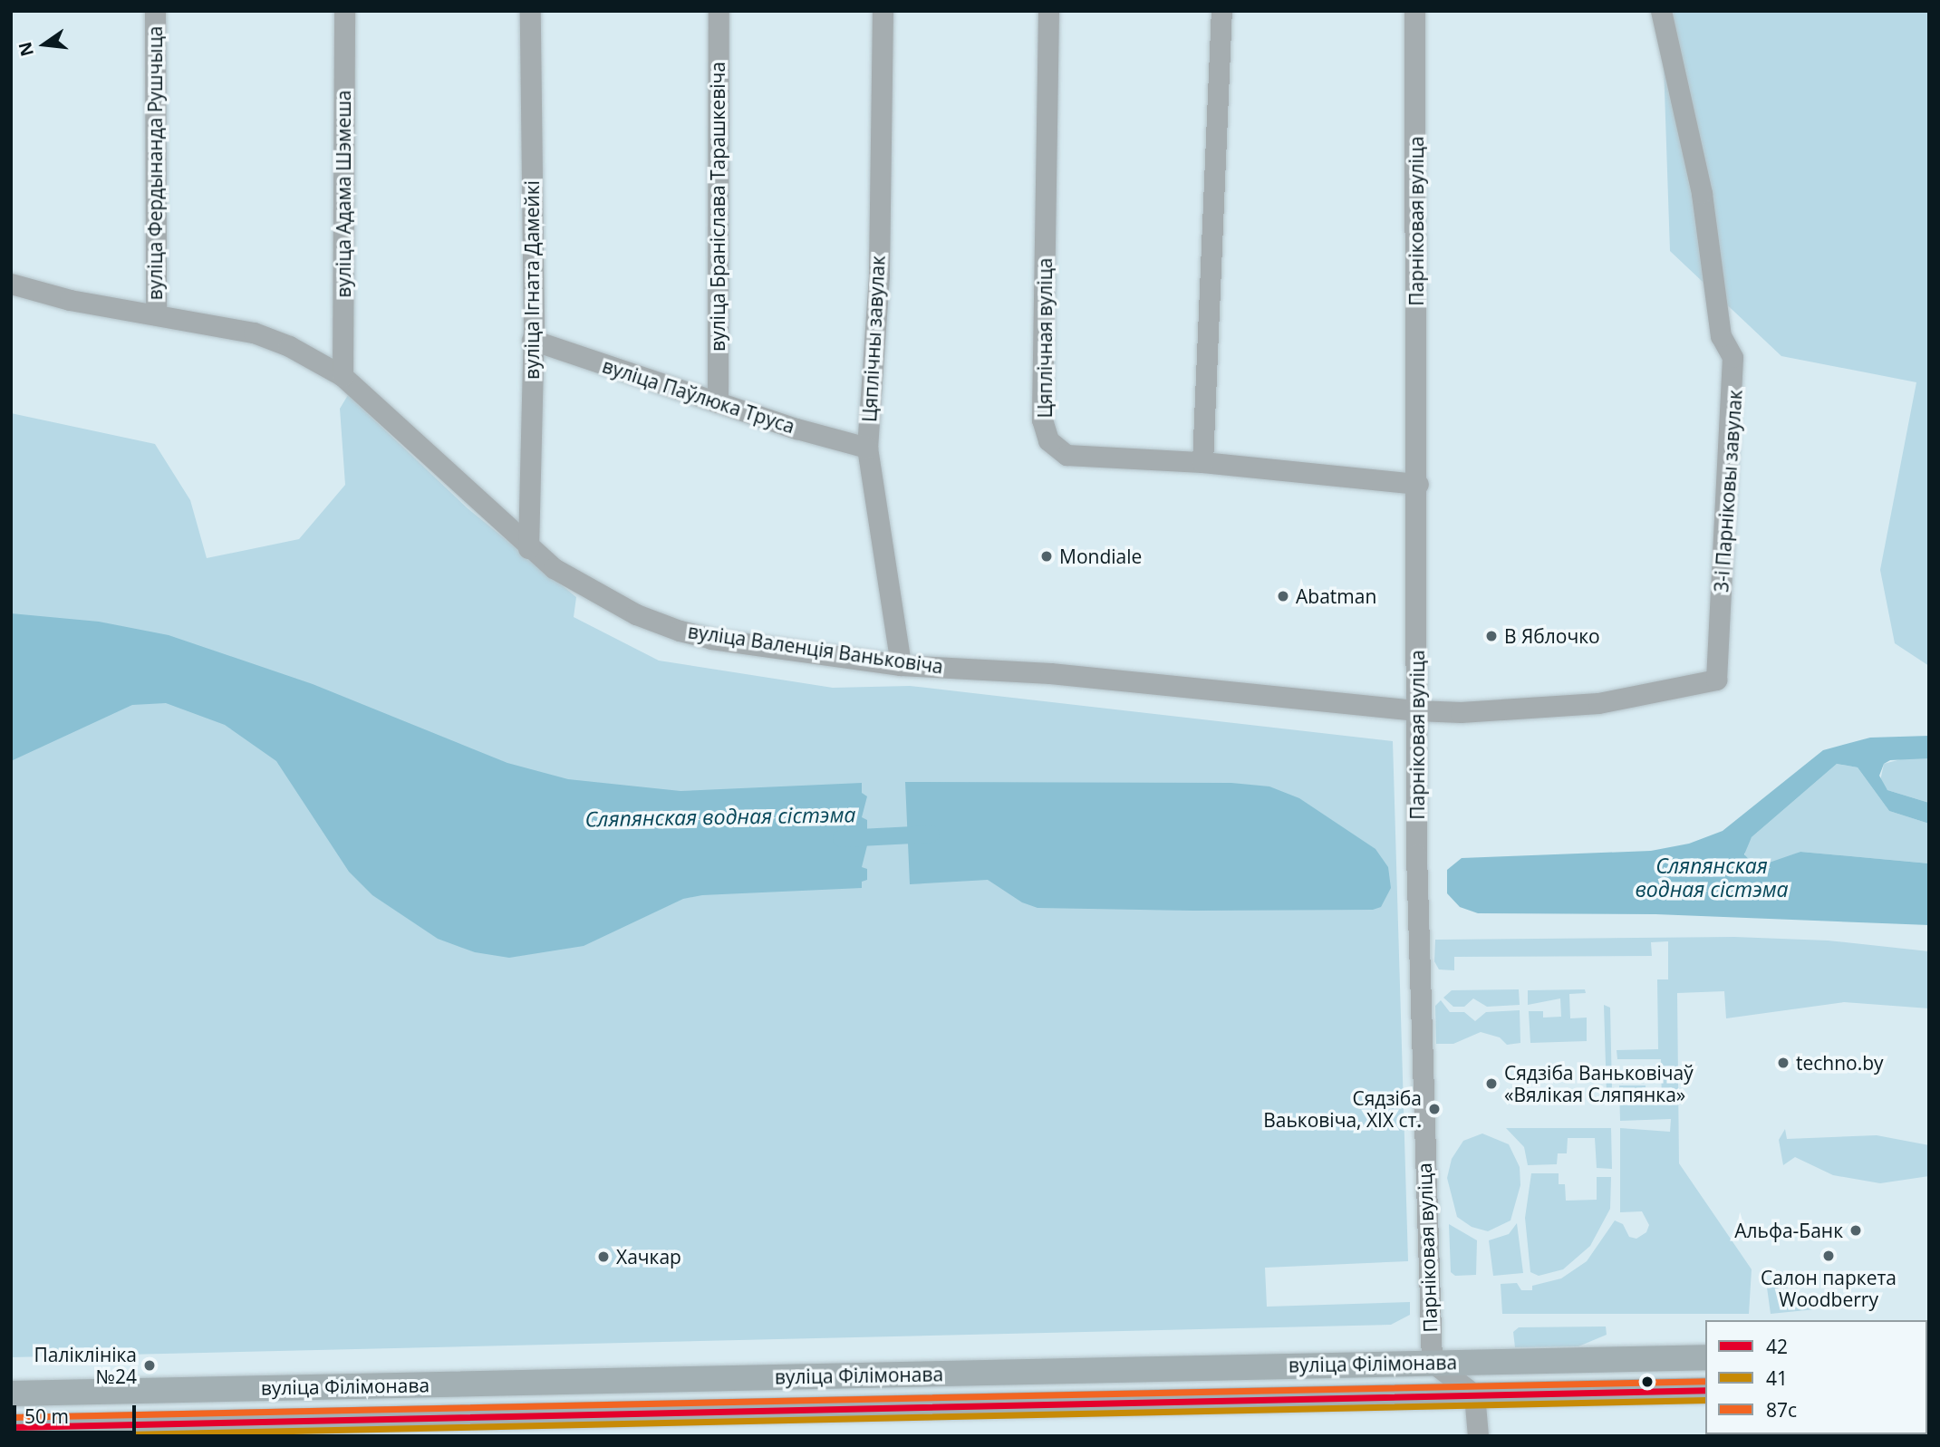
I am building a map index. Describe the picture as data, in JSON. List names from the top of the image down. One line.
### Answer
{"streets":{"main road":["вуліца Філімонава"],"street":["вуліца Фердынанда Рушчыца","вуліца Адама Шэмеша","вуліца Браніслава Тарашкевіча","Парніковая вуліца","вуліца Ігната Дамейкі","Цяплічная вуліца","Цяплічны завулак","вуліца Паўлюка Труса","3-і Парніковы завулак","вуліца Валенція Ваньковіча"]},"crossings":[["вуліца Фердынанда Рушчыца","вуліца Валенція Ваньковіча"],["вуліца Адама Шэмеша","вуліца Валенція Ваньковіча"],["вуліца Браніслава Тарашкевіча","вуліца Паўлюка Труса"],["Парніковая вуліца","Цяплічная вуліца"],["Парніковая вуліца","3-і Парніковы завулак"],["Парніковая вуліца","вуліца Валенція Ваньковіча"],["Парніковая вуліца","вуліца Філімонава"],["вуліца Ігната Дамейкі","вуліца Паўлюка Труса"],["вуліца Ігната Дамейкі","вуліца Валенція Ваньковіча"],["Цяплічны завулак","вуліца Паўлюка Труса"],["Цяплічны завулак","вуліца Валенція Ваньковіча"],["3-і Парніковы завулак","вуліца Валенція Ваньковіча"]],"water":["Сляпянская водная сістэма"],"places":["Mondiale","Abatman","В Яблочко","techno.by","Сядзіба Ваньковічаў «Вялікая Сляпянка»","Сядзіба Ваьковіча, XIX ст.","Альфа-Банк","Салон паркета Woodberry","Хачкар","Паліклініка №24"],"lines":["transit line 87с","transit line 42","transit line 41"],"legend":["42","41","87с"],"scale_bar":"50 m","north":"left"}
